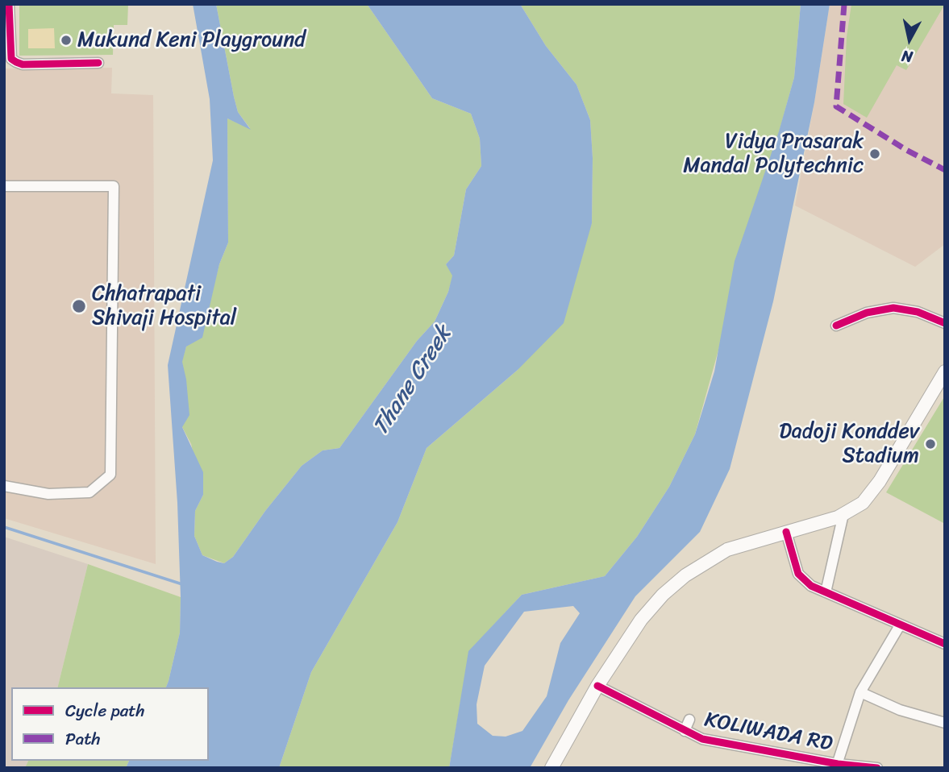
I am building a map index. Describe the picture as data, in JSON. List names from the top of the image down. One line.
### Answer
{"streets":{"street":["KOLIWADA RD"]},"water":["Thane Creek"],"places":["Mukund Keni Playground","Vidya Prasarak Mandal Polytechnic","Chhatrapati Shivaji Hospital","Dadoji Konddev Stadium"],"legend":["Cycle path","Path"],"north":"bottom"}
